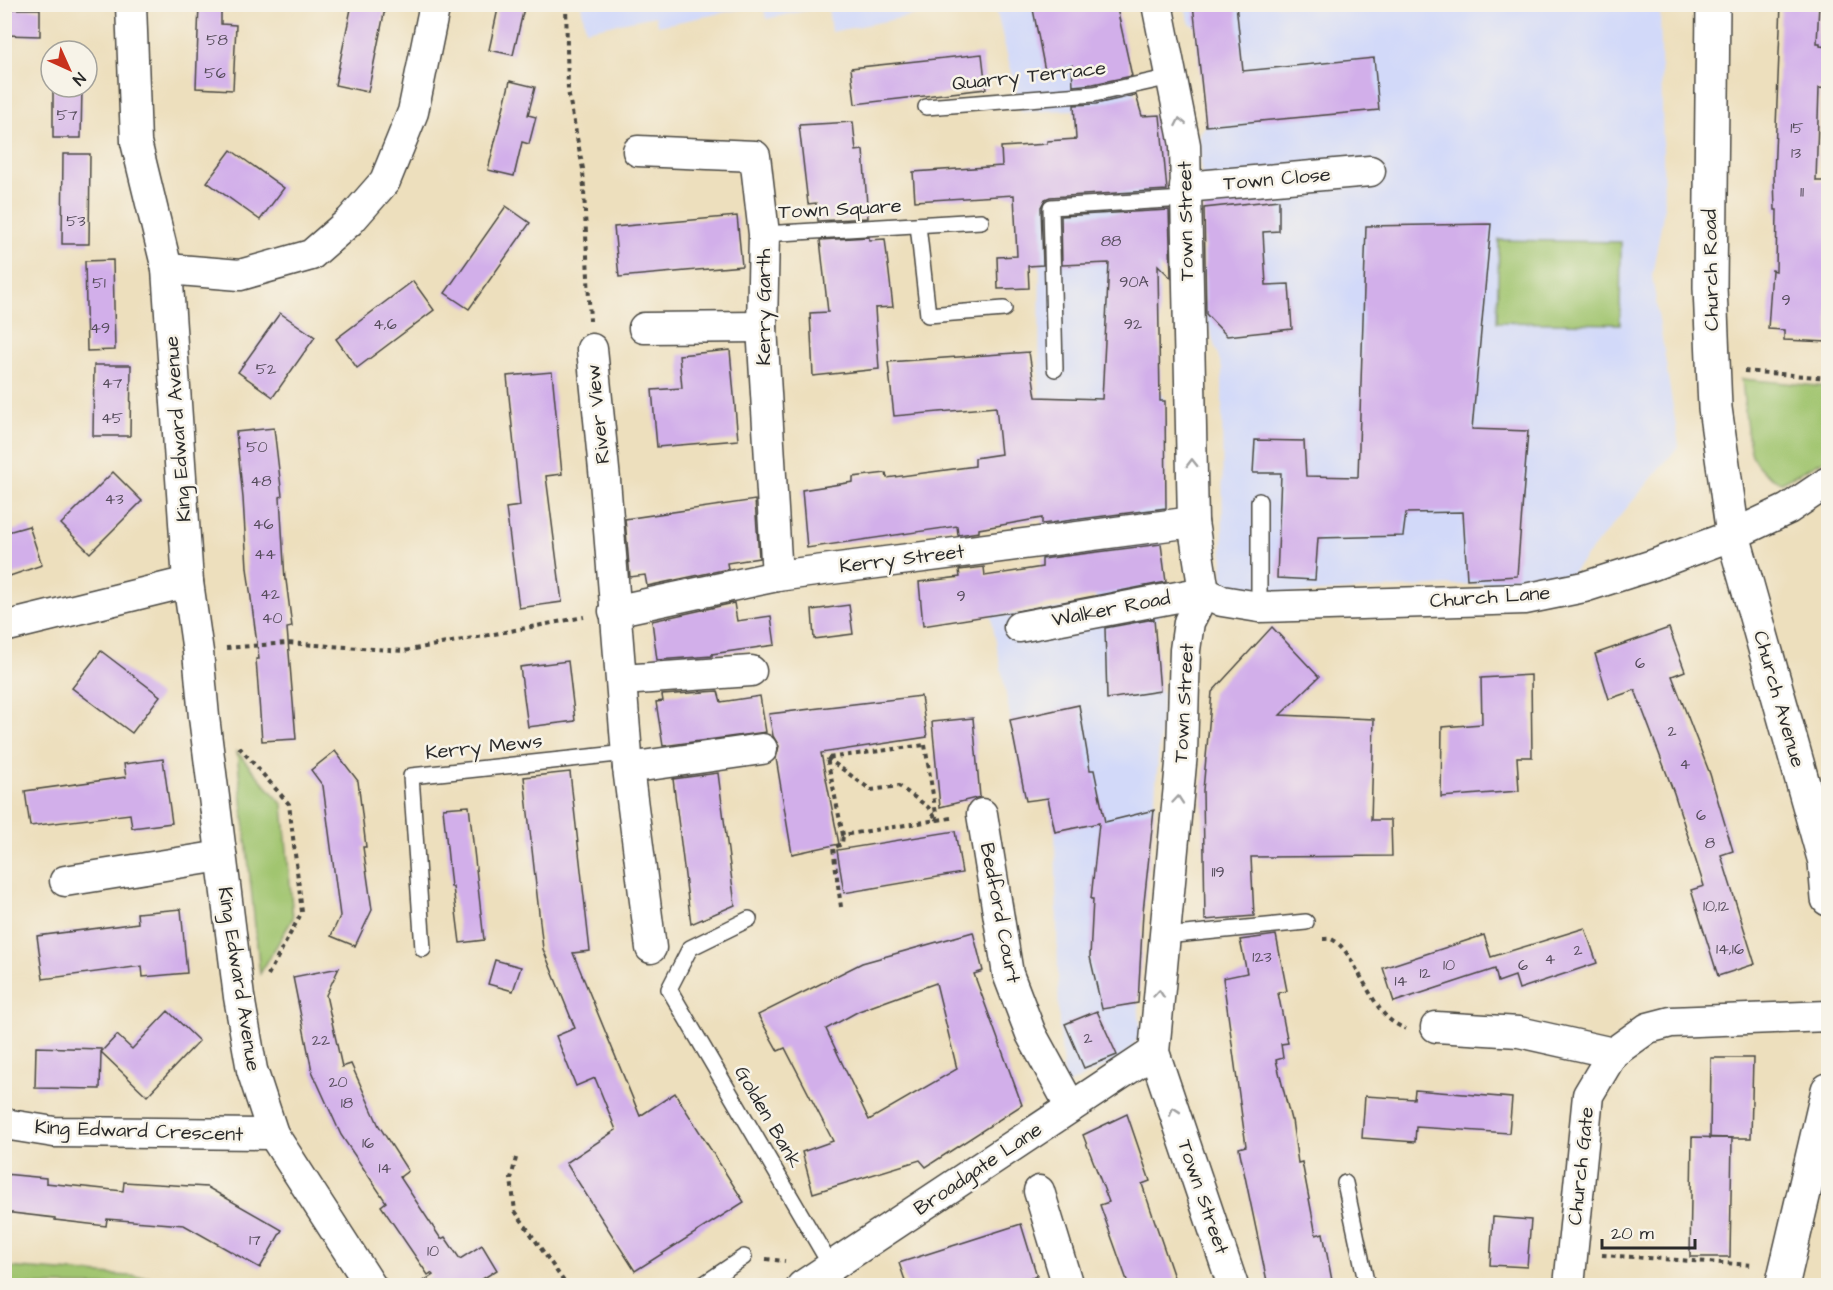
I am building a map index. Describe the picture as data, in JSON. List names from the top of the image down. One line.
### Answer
{"streets":{"street":["Town Close","Town Street","Church Road","Kerry Garth","River View","King Edward Avenue","Kerry Street","Church Lane","Walker Road","Church Avenue","Bedford Court","King Edward Crescent","Church Gate","Broadgate Lane"],"lane":["Quarry Terrace","Town Square","Kerry Mews","Golden Bank"]},"crossings":[["Quarry Terrace","Town Street"],["Town Close","Town Street"],["Town Square","Kerry Garth"],["Town Street","Kerry Street"],["Town Street","Church Lane"],["Town Street","Walker Road"],["Town Street","Broadgate Lane"],["Church Road","Church Lane"],["Church Road","Church Avenue"],["Kerry Garth","Kerry Street"],["River View","Kerry Street"],["King Edward Avenue","King Edward Crescent"],["Church Lane","Walker Road"],["Church Lane","Church Avenue"],["Bedford Court","Broadgate Lane"],["Golden Bank","Broadgate Lane"]],"one_way":["Town Street"],"house_numbers":["58","56","57","15","13","11","53","88","90A","51","9","4,6","92","49","52","47","45","50","48","43","46","44","42","9","40","6","2","4","6","8","119","10,12","14,16","2","123","4","10","6","12","14","2","22","20","18","16","14","17","10"],"scale_bar":"20 m","north":"bottom right"}
